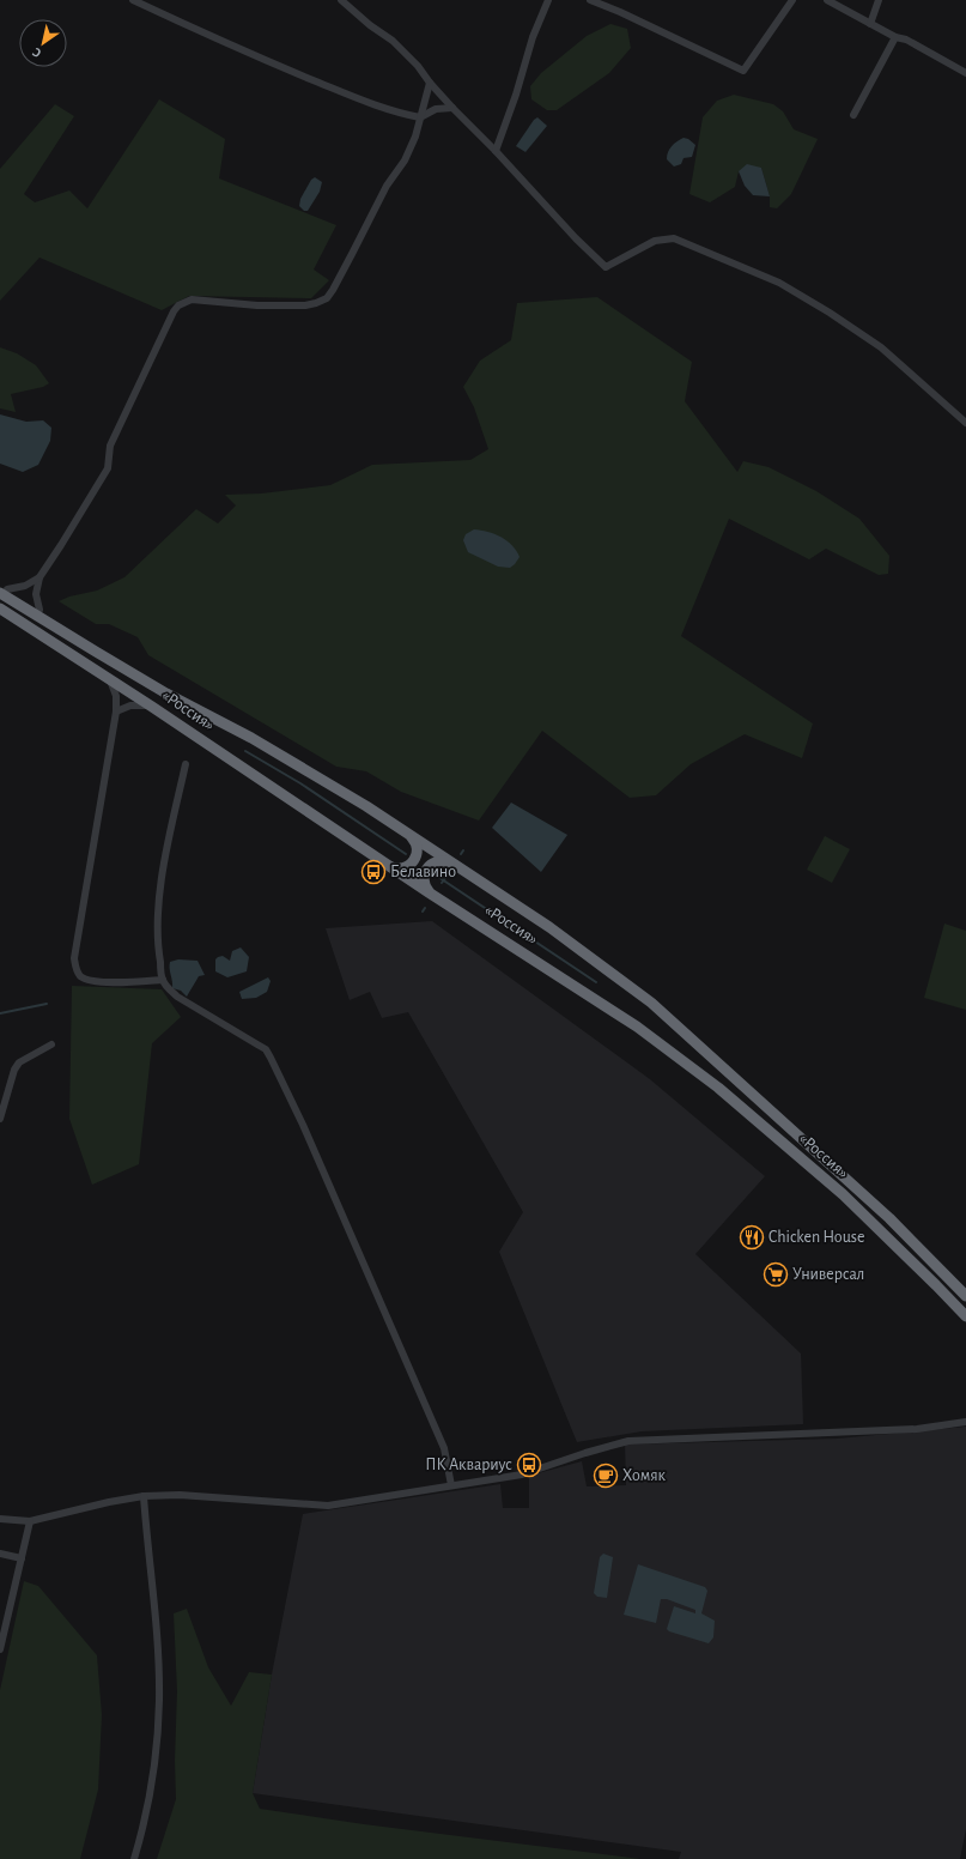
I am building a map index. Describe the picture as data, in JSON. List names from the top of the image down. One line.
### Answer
{"streets":{"highway":["«Россия»"]},"places":{"bus stop":["Белавино","ПК Аквариус"],"restaurant":["Chicken House"],"supermarket":["Универсал"],"cafe":["Хомяк"]},"north":"bottom left"}
